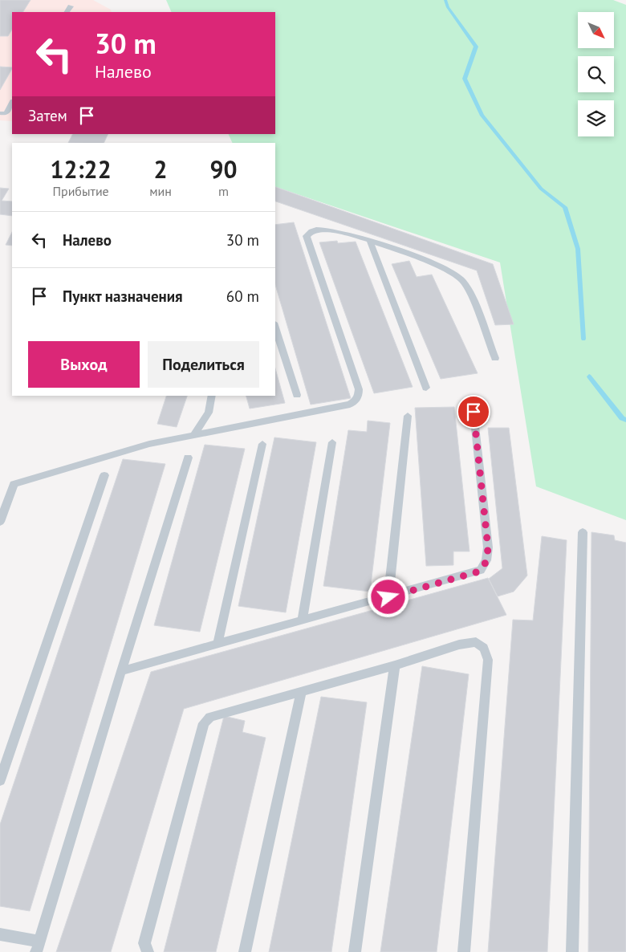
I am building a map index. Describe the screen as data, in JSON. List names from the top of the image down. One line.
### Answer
{"north":"bottom right","page":{"turn":["30 m","Налево"],"then":"Затем","eta":["12:22","Прибытие","2","мин","90","m"],"list":[{"name":"Налево","value":"30 m"},{"name":"Пункт назначения","value":"60 m"}],"buttons":["Выход","Поделиться"]}}
